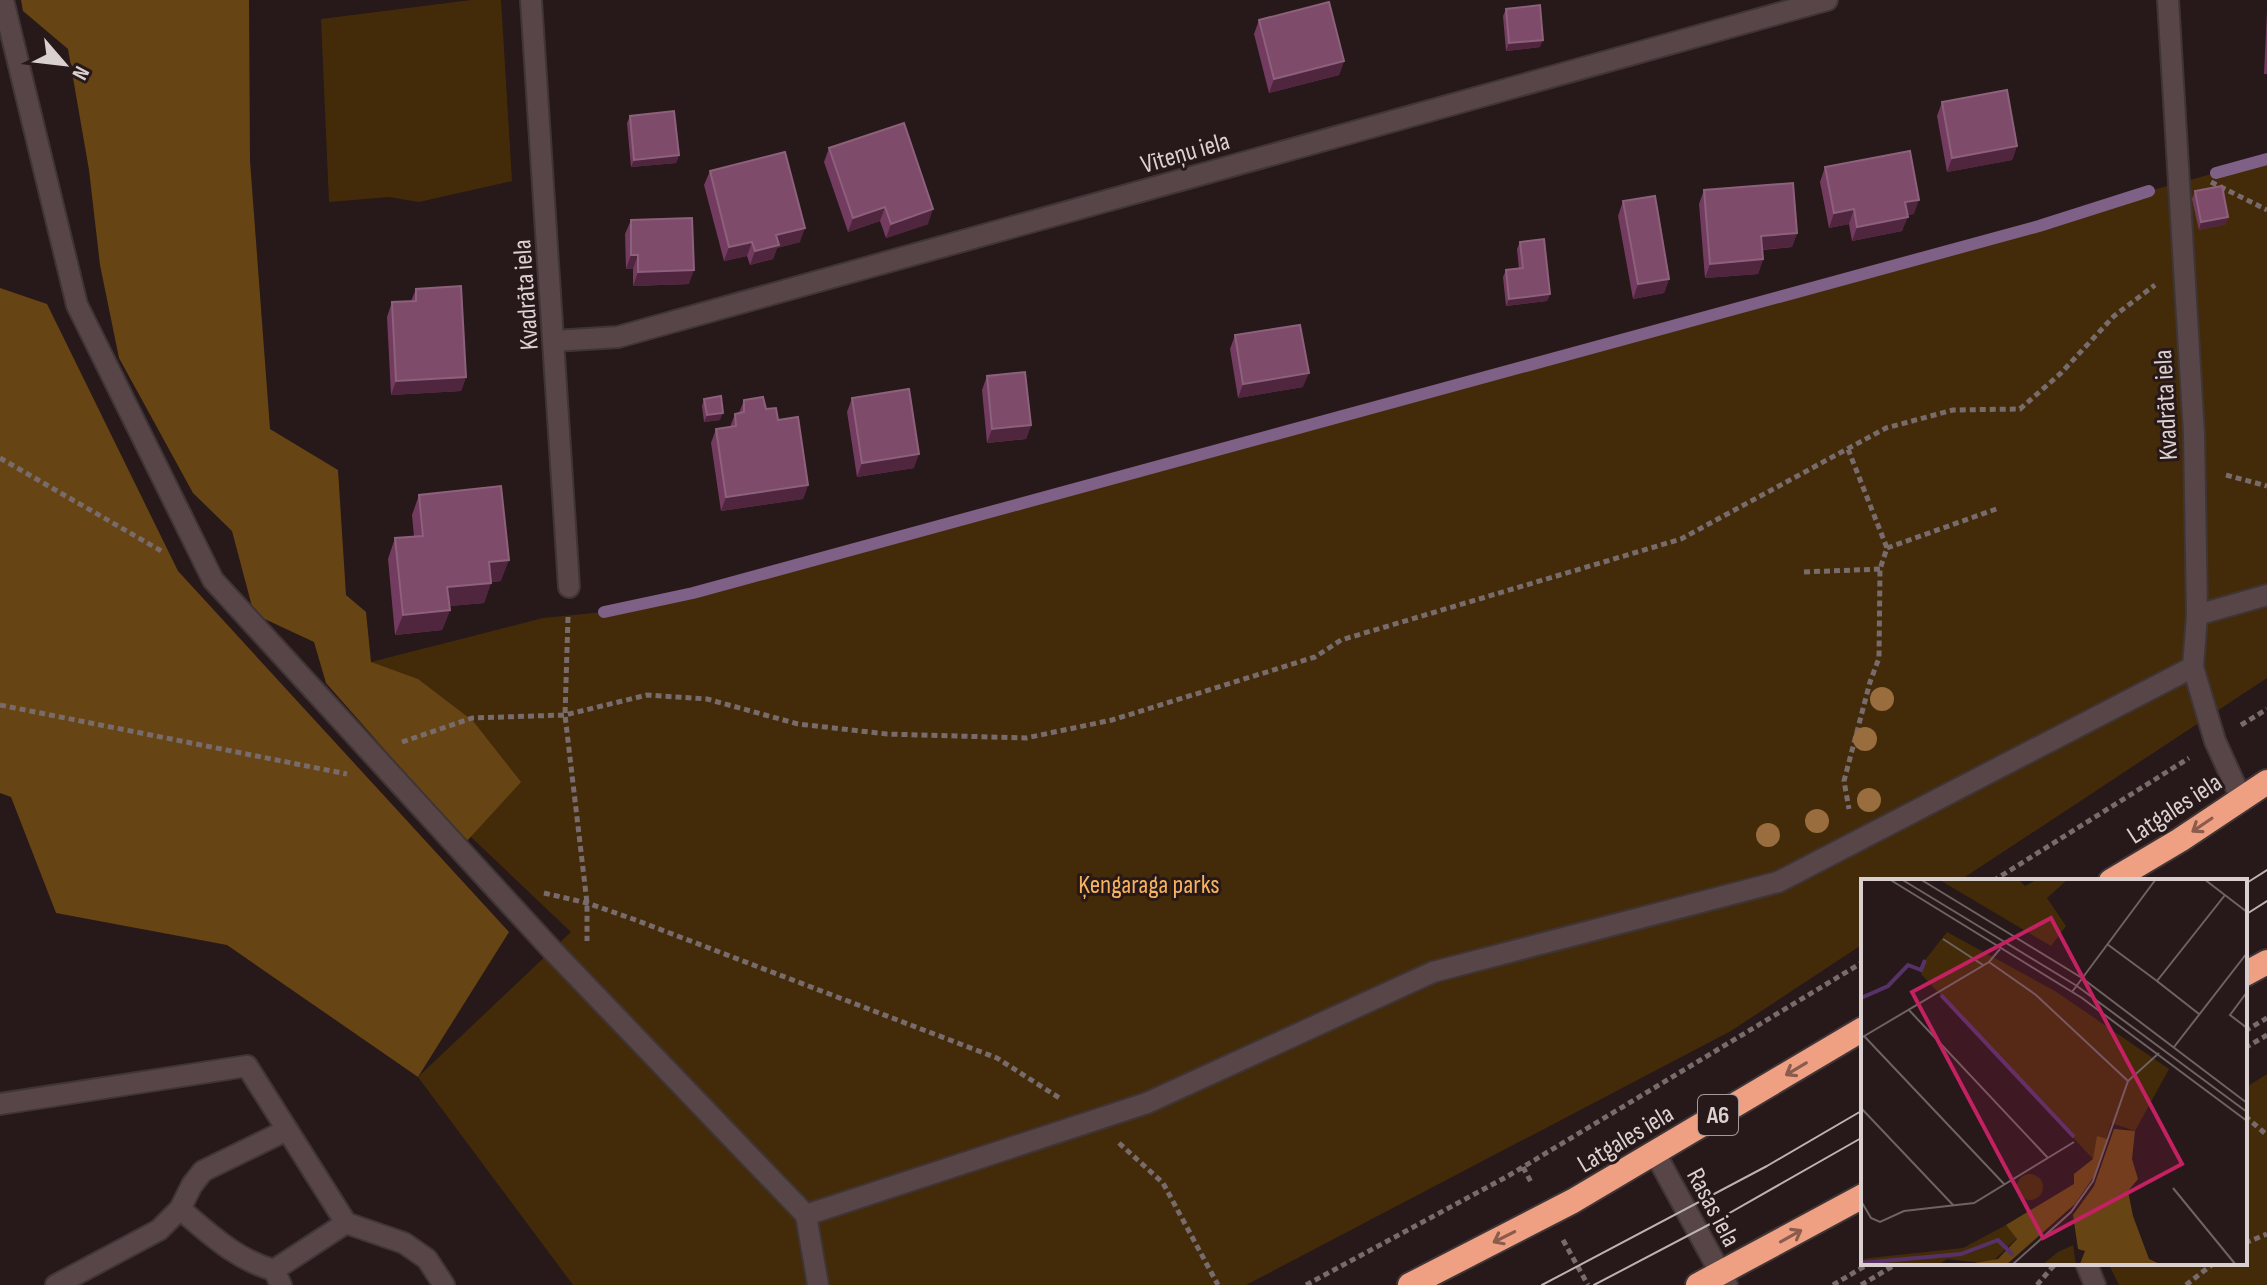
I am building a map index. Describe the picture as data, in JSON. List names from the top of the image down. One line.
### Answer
{"streets":{"highway":["Latgales iela","A6"],"street":["Vīteņu iela","Kvadrāta iela","Rasas iela"]},"crossings":[["Vīteņu iela","Kvadrāta iela"],["Kvadrāta iela","Latgales iela"],["Latgales iela","Rasas iela"]],"parks":["Ķengaraga parks"],"north":"bottom right"}
